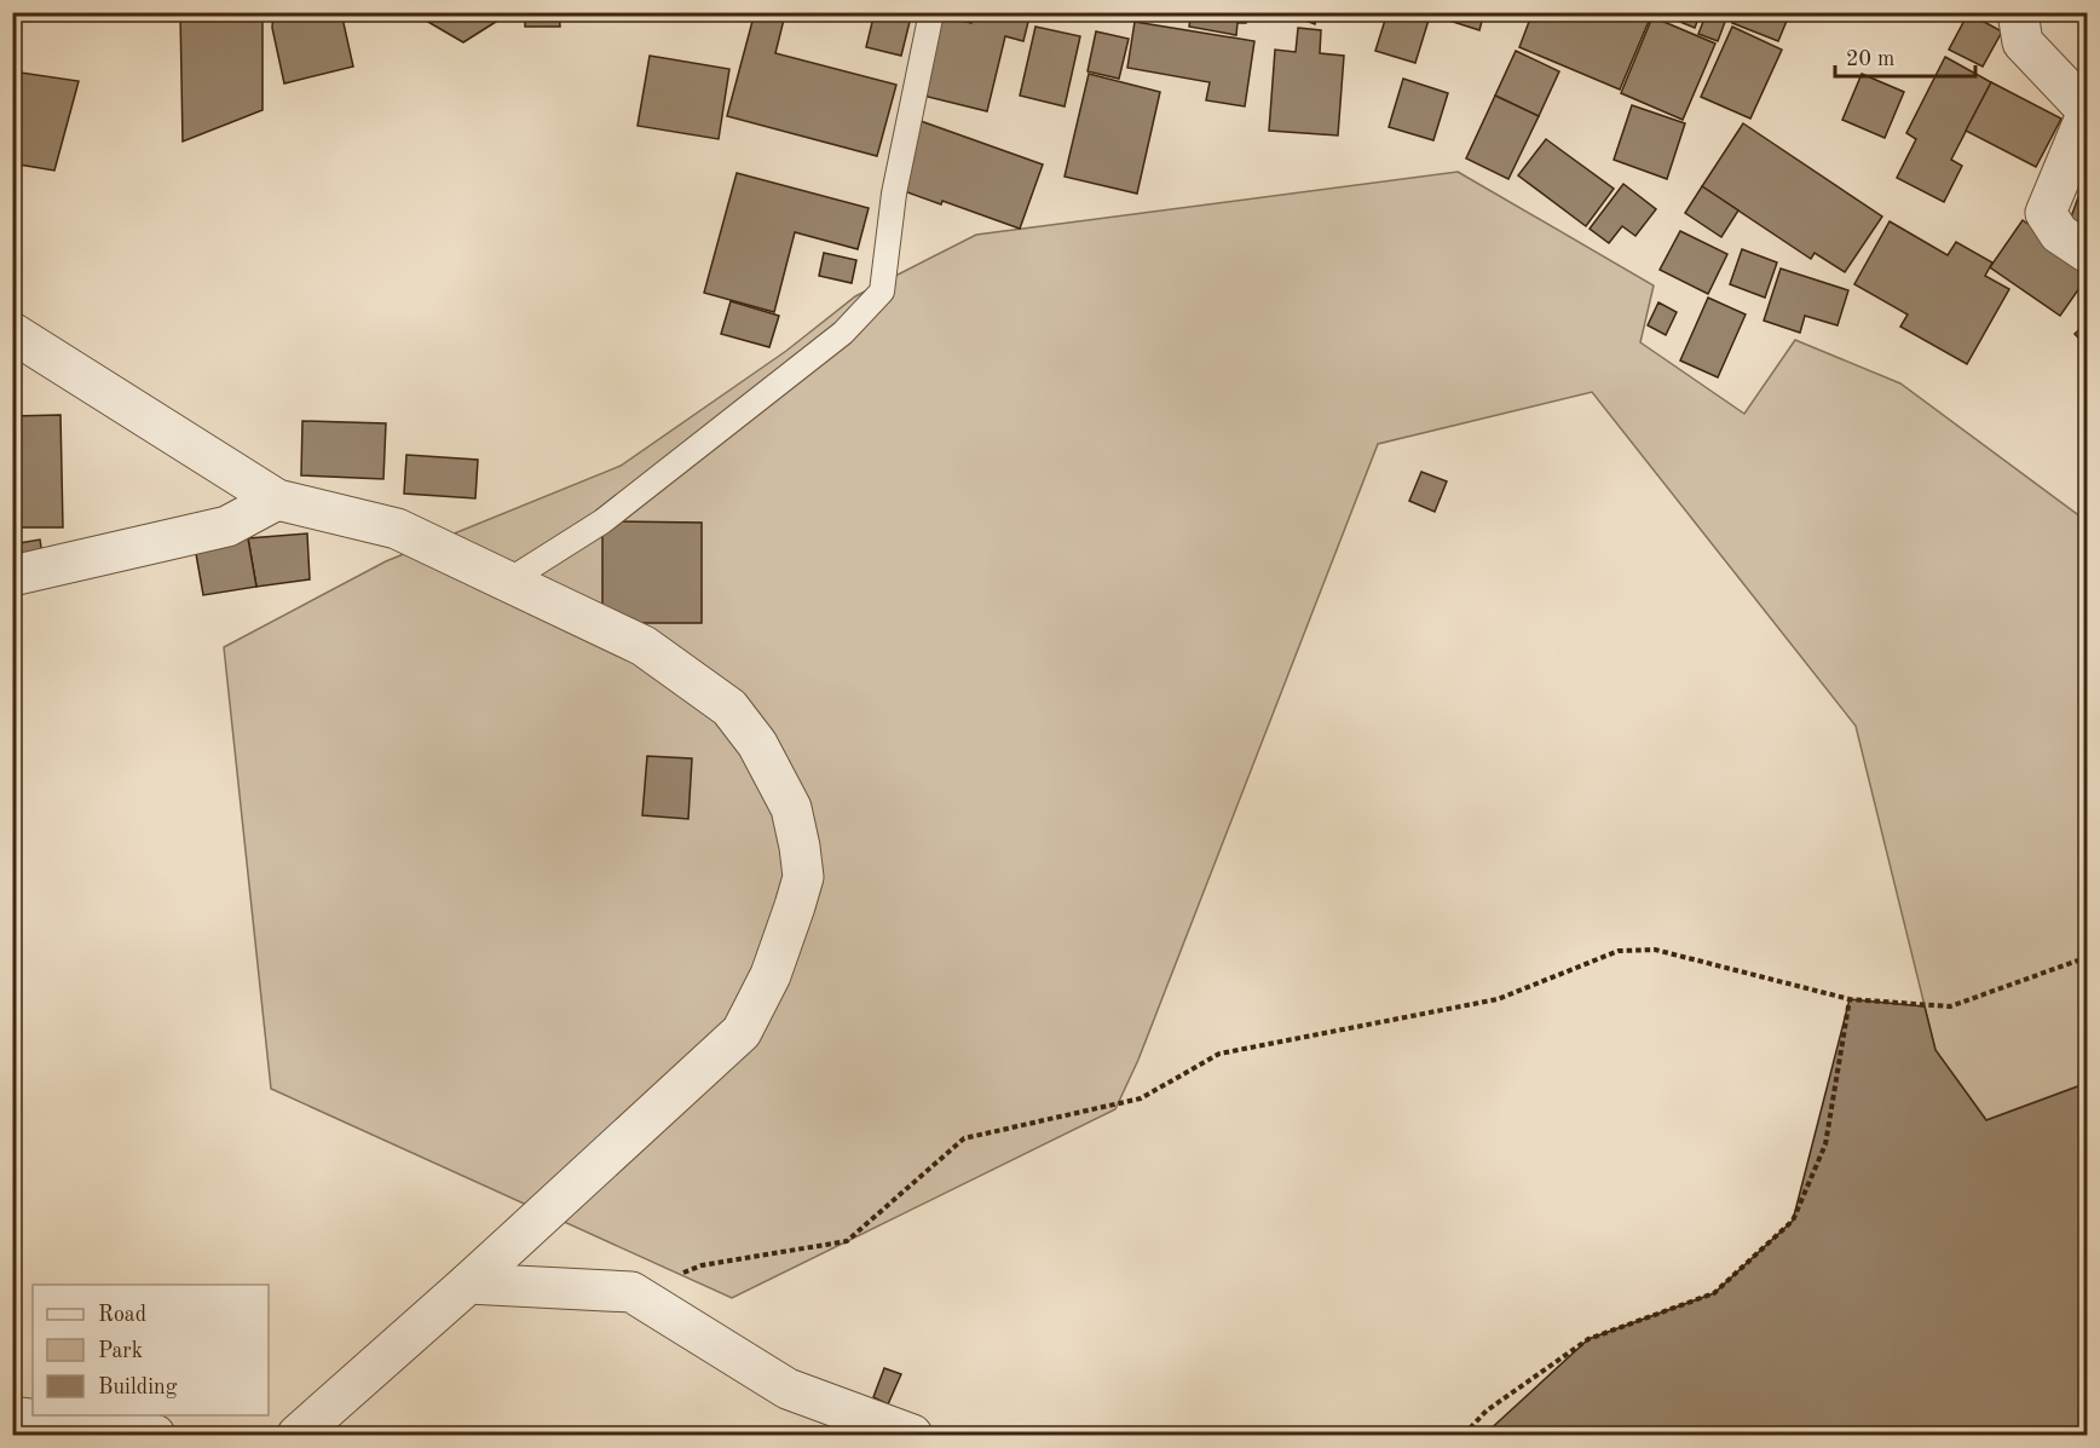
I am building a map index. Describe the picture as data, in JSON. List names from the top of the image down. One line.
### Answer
{"legend":["Road","Park","Building"],"scale_bar":"20 m"}
